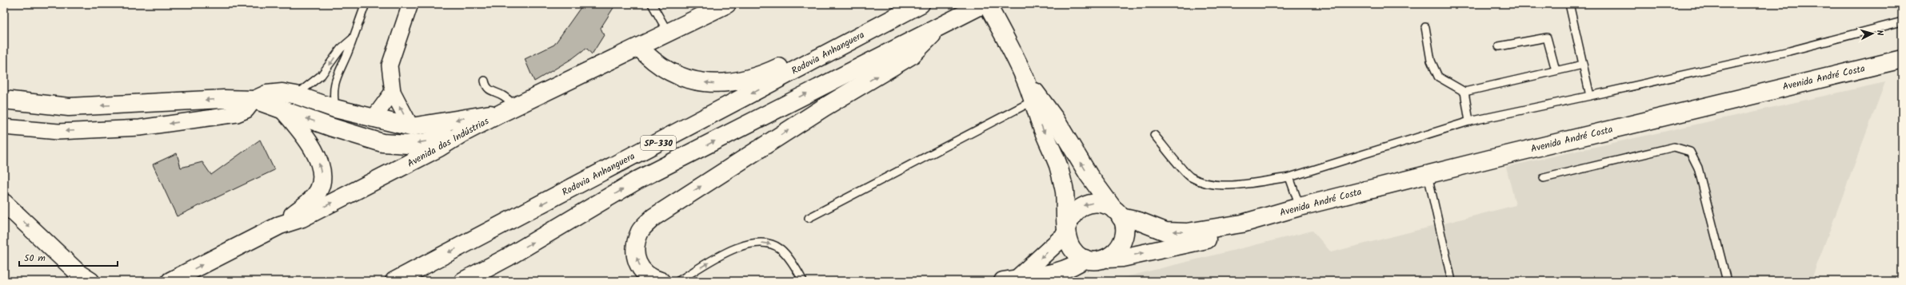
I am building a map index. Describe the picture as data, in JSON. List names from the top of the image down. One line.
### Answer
{"streets":{"main road":["Rodovia Anhanguera","Avenida André Costa","Avenida das Indústrias","SP-330"]},"scale_bar":"50 m","north":"right"}
